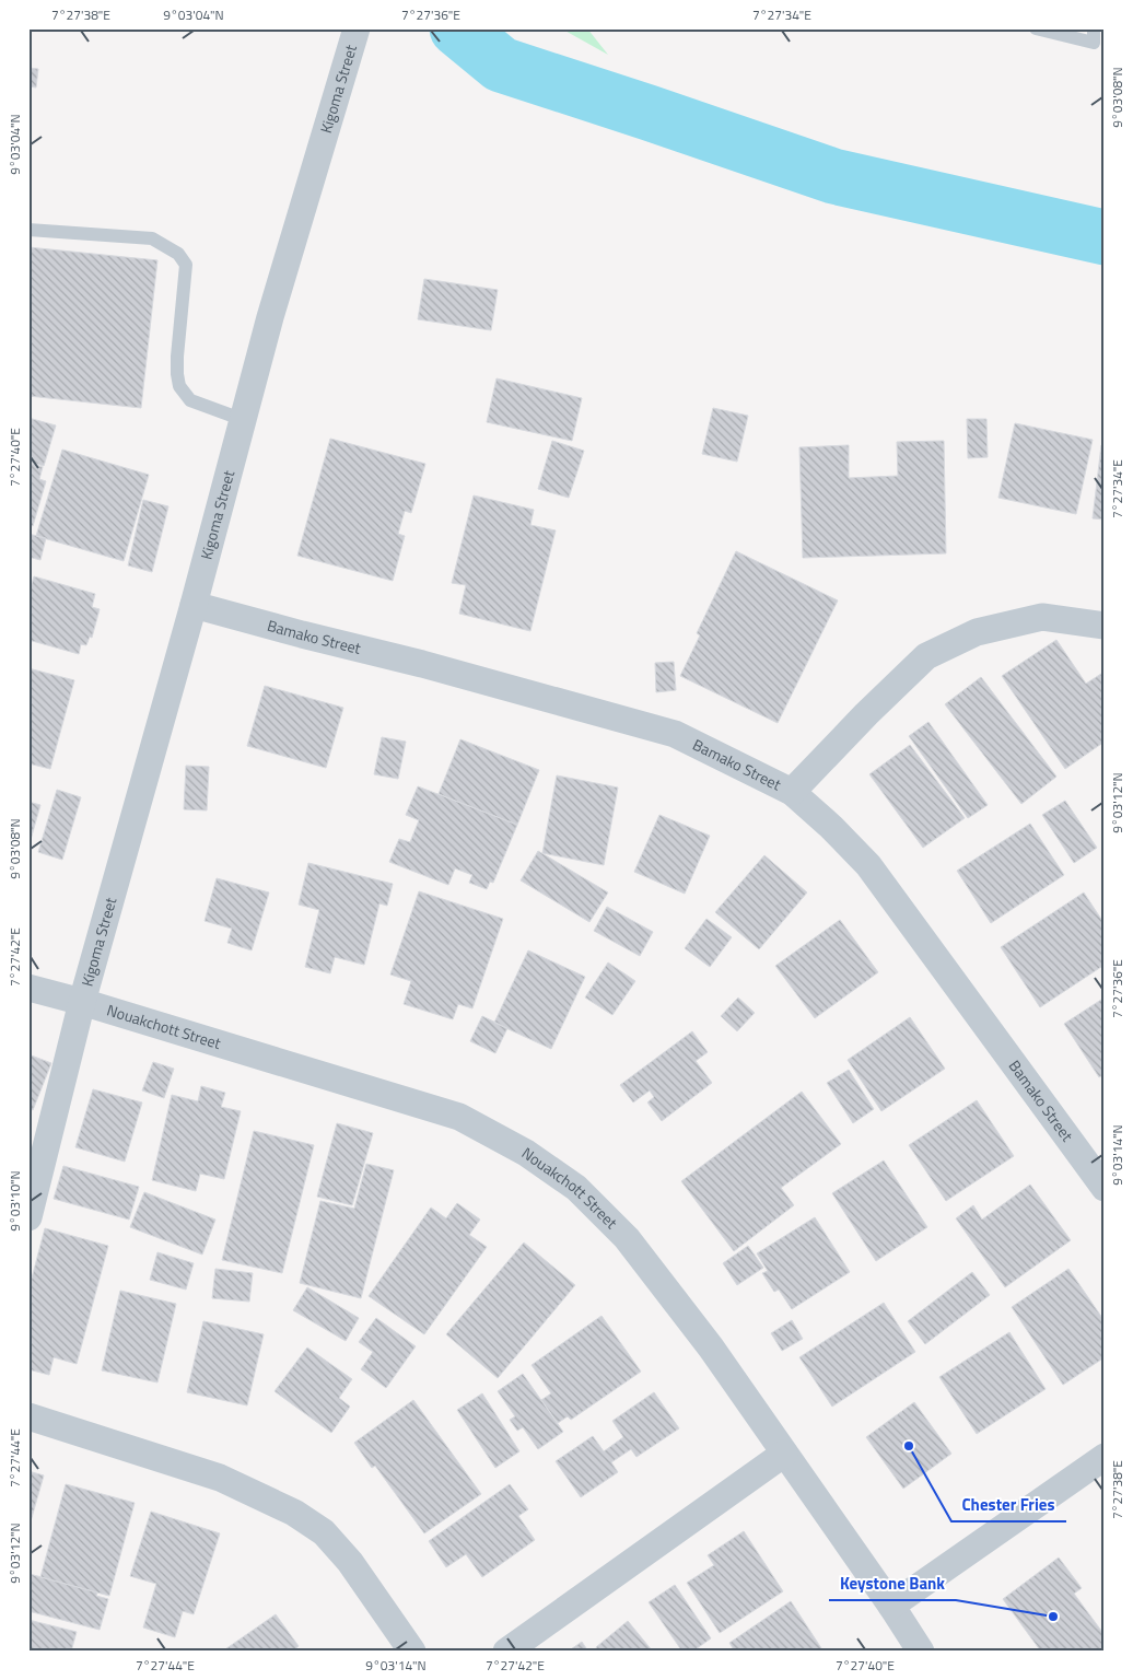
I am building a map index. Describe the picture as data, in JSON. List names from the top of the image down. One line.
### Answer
{"streets":{"street":["Kigoma Street","Bamako Street","Nouakchott Street"]},"crossings":[["Kigoma Street","Bamako Street"],["Kigoma Street","Nouakchott Street"]],"places":["Chester Fries","Keystone Bank"],"coordinates":["7°27'38\"E","9°03'04\"N","7°27'36\"E","7°27'34\"E","9°03'08\"N","7°27'40\"E","9°03'12\"N","7°27'42\"E","9°03'14\"N","9°03'10\"N","7°27'44\"E"]}
